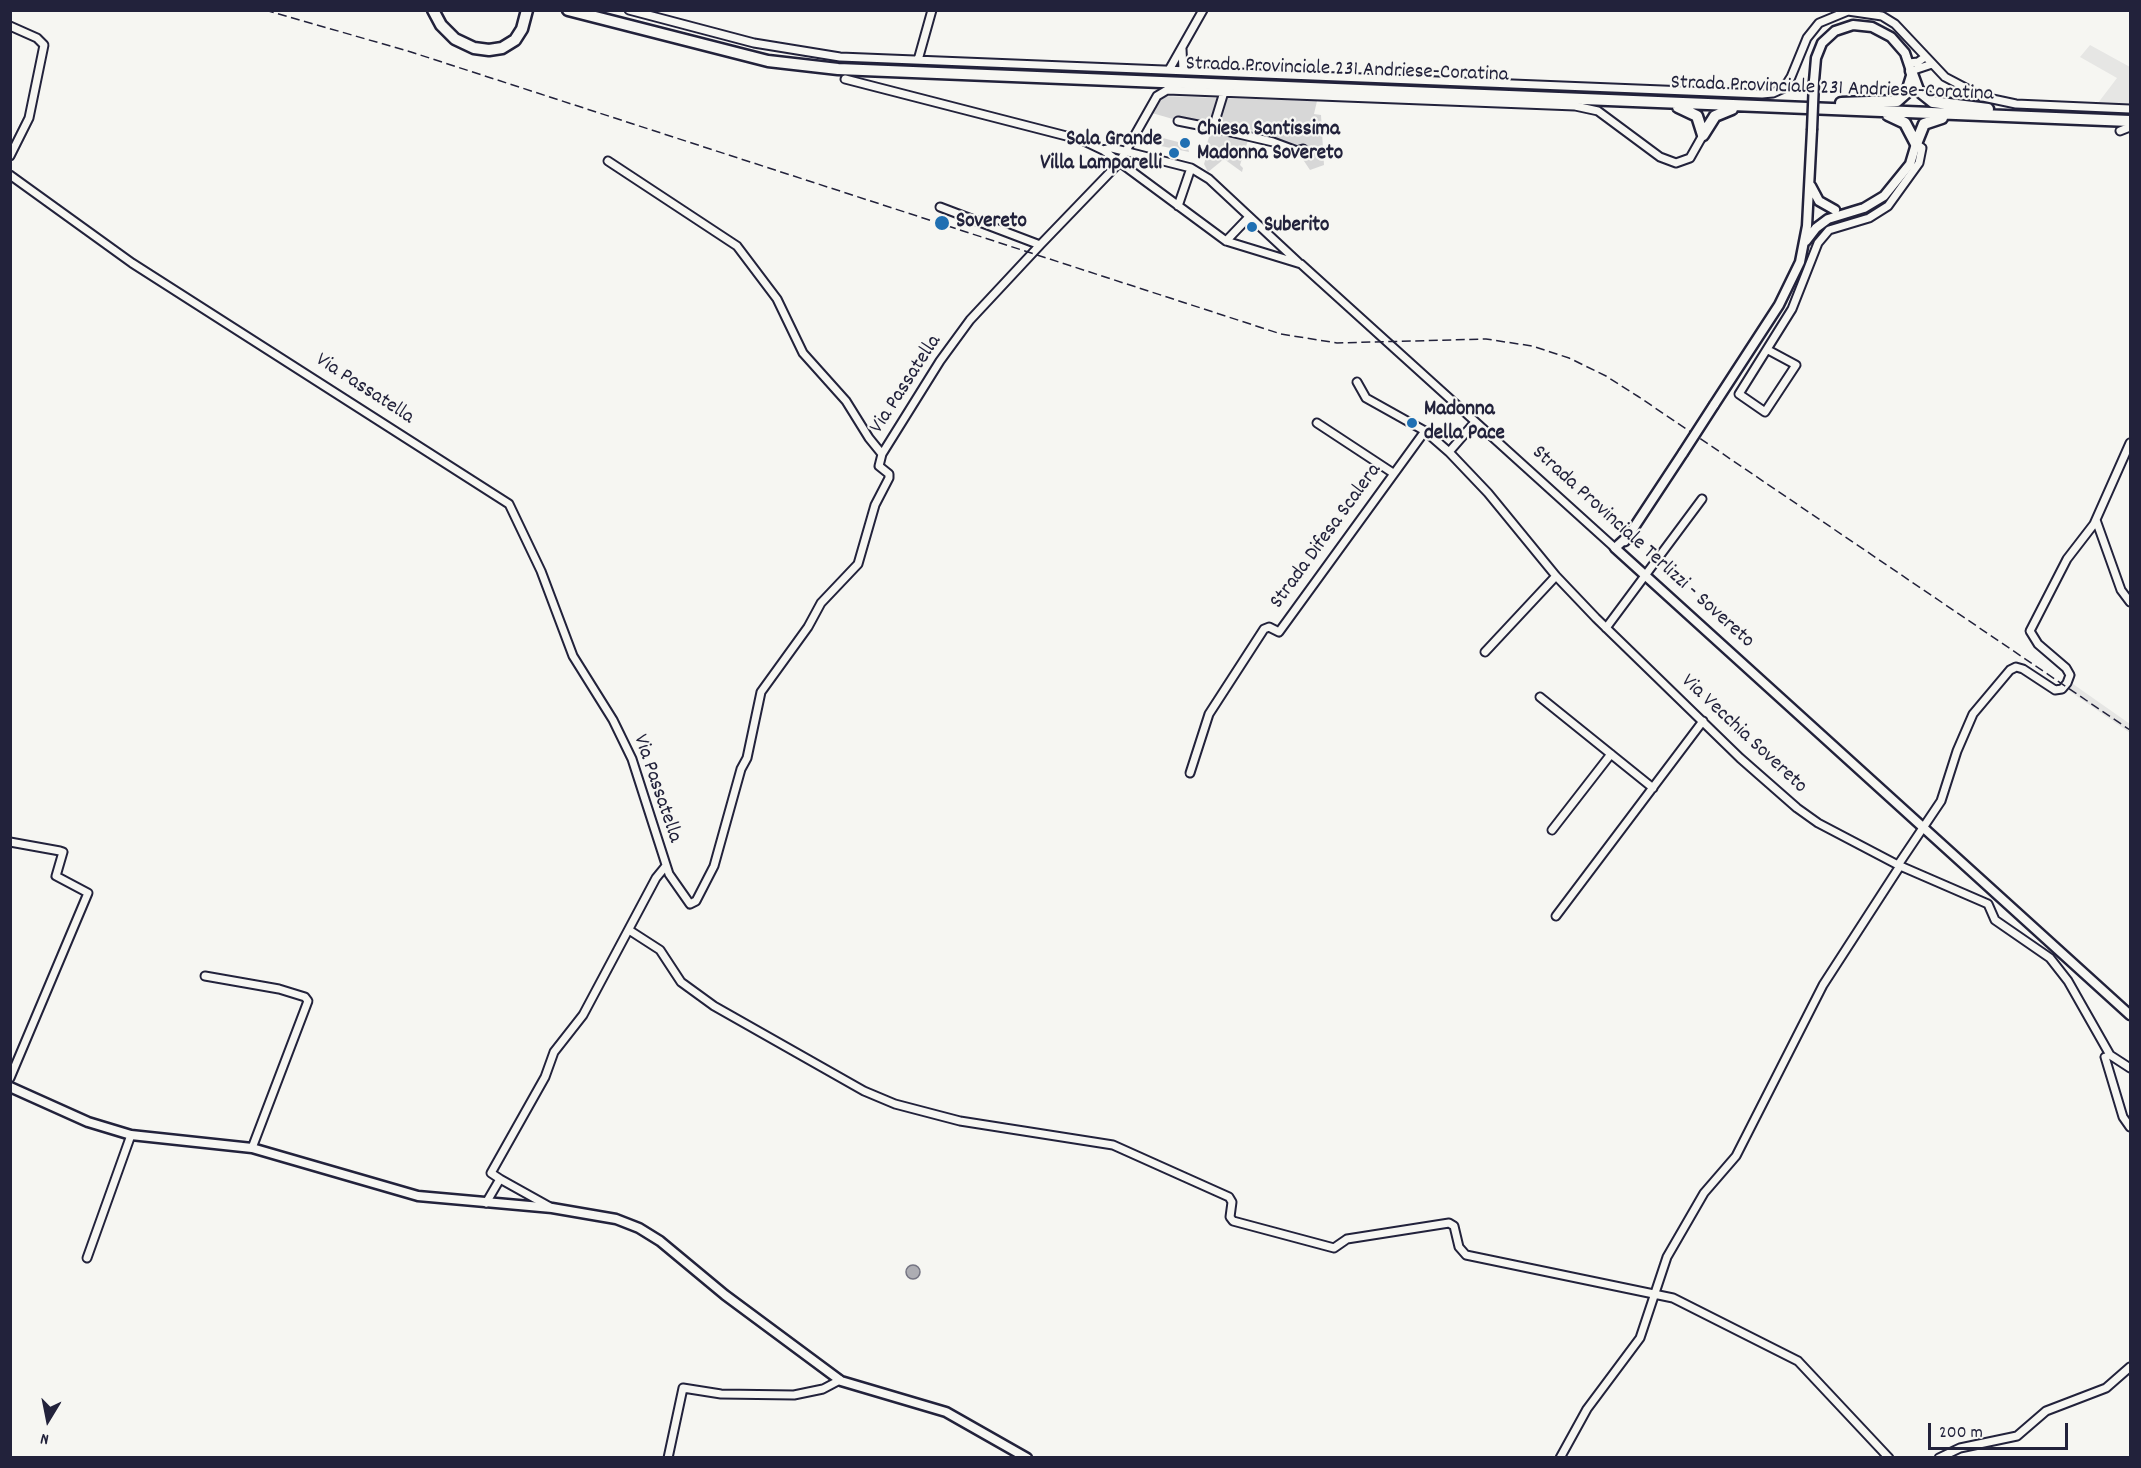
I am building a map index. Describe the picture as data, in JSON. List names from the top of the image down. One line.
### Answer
{"streets":{"highway":["Strada Provinciale 231 Andriese-Coratina"],"main road":["Strada Provinciale Terlizzi - Sovereto"],"street":["Via Passatella","Strada Difesa Scalera","Via Vecchia Sovereto"]},"crossings":[["Via Passatella","Strada Provinciale Terlizzi - Sovereto"],["Strada Difesa Scalera","Via Vecchia Sovereto"]],"places":["Chiesa Santissima Madonna Sovereto","Sala Grande Villa Lamparelli","Sovereto","Suberito","Madonna della Pace"],"scale_bar":"200 m","north":"bottom"}
